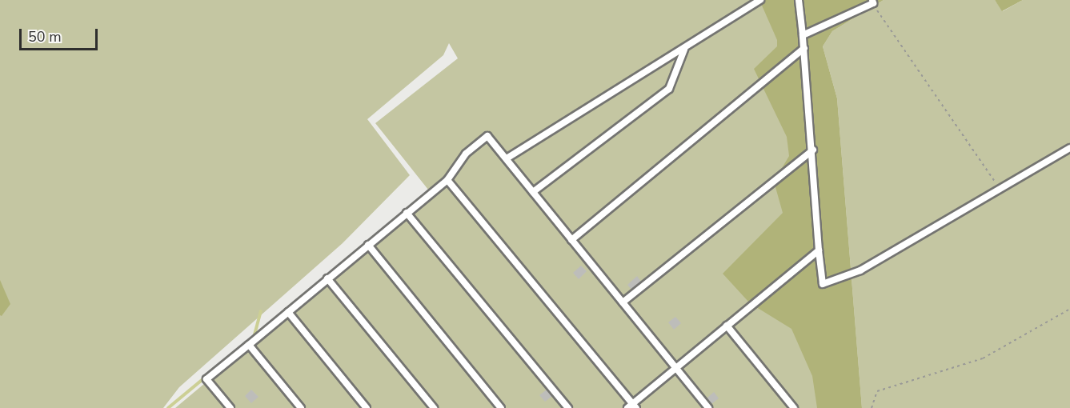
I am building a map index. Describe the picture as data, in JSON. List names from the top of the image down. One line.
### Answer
{"scale_bar":"50 m"}
